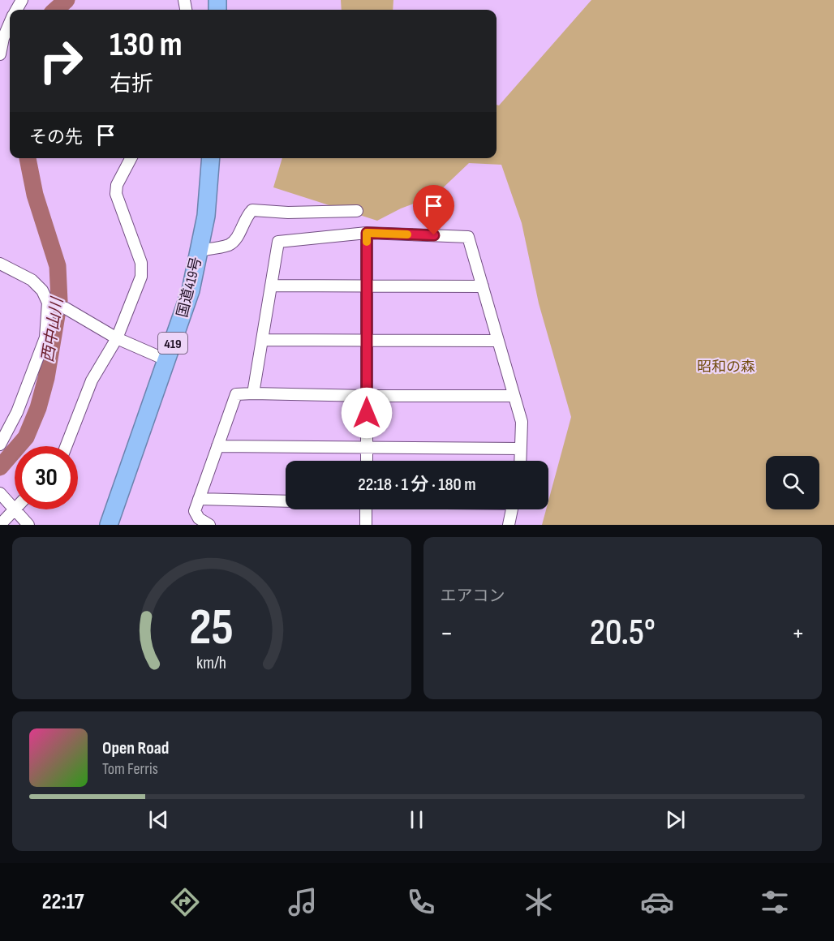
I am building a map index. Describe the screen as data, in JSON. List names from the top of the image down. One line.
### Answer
{"streets":{"highway":["国道419号","419"]},"water":["西中山川"],"parks":["昭和の森"],"page":{"turn":["130 m","右折"],"then":"その先","limit":"30","trip":"22:18 · 1 分 · 180 m","tile":"エアコン","heat":["−","20.5°","+"],"song":["Open Road","Tom Ferris"],"tabs":"22:17","gauge":["25","km/h"]}}
